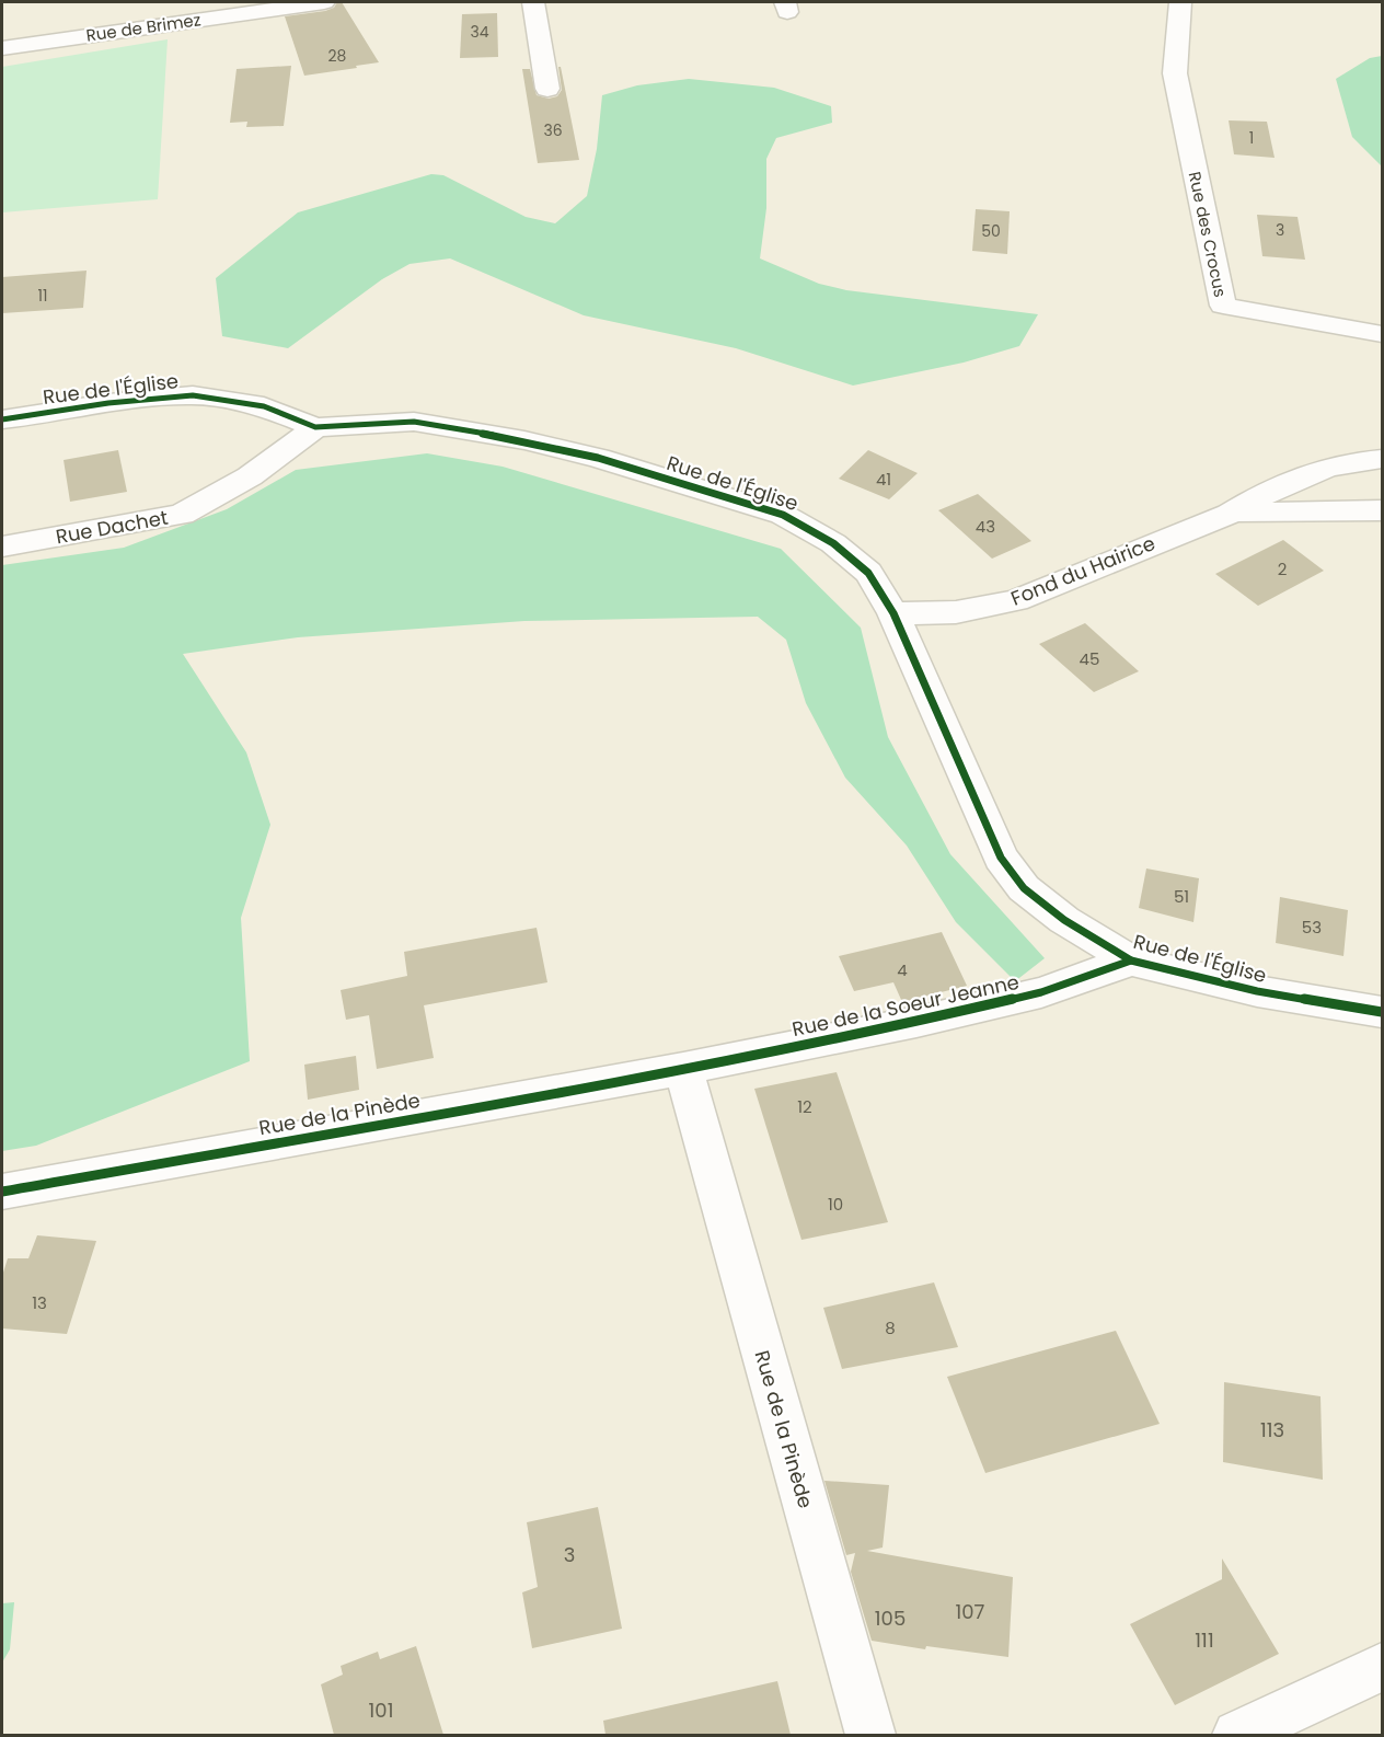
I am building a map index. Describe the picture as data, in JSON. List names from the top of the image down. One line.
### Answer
{"streets":{"street":["Rue de Brimez","Rue des Crocus","Rue de l'Église","Rue Dachet","Fond du Hairice","Rue de la Soeur Jeanne","Rue de la Pinède"]},"crossings":[["Rue de l'Église","Rue Dachet"],["Rue de l'Église","Fond du Hairice"],["Rue de l'Église","Rue de la Soeur Jeanne"],["Rue de la Soeur Jeanne","Rue de la Pinède"]],"house_numbers":["34","28","36","1","3","50","11","41","43","2","45","51","53","4","12","10","13","8","113","3","107","105","111","101"]}
